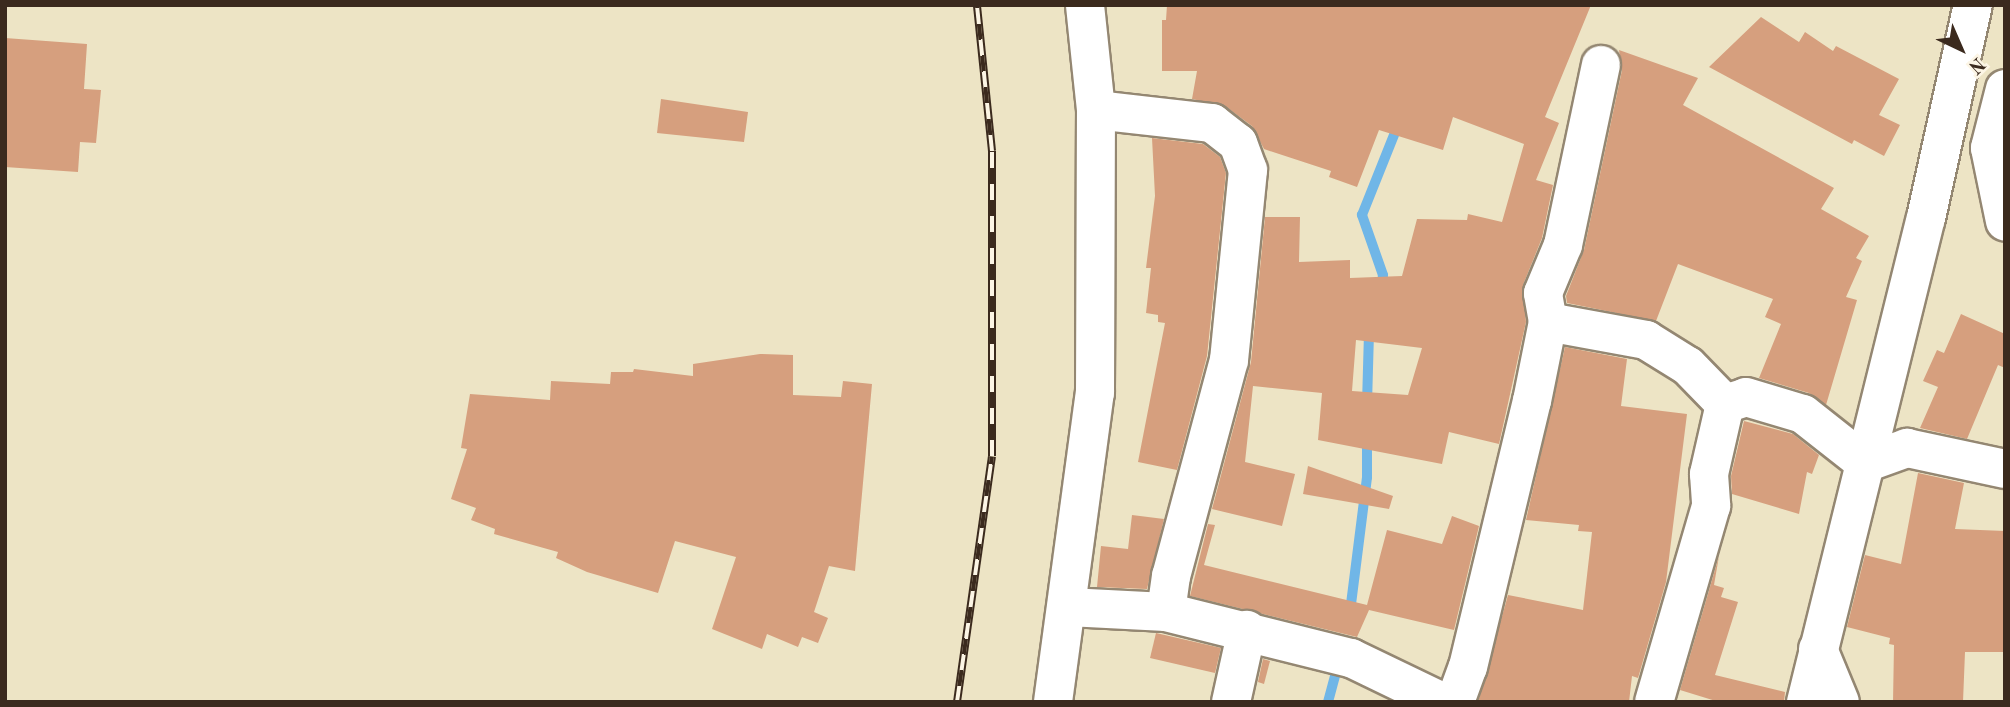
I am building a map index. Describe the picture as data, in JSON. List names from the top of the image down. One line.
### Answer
{"north":"bottom right"}
